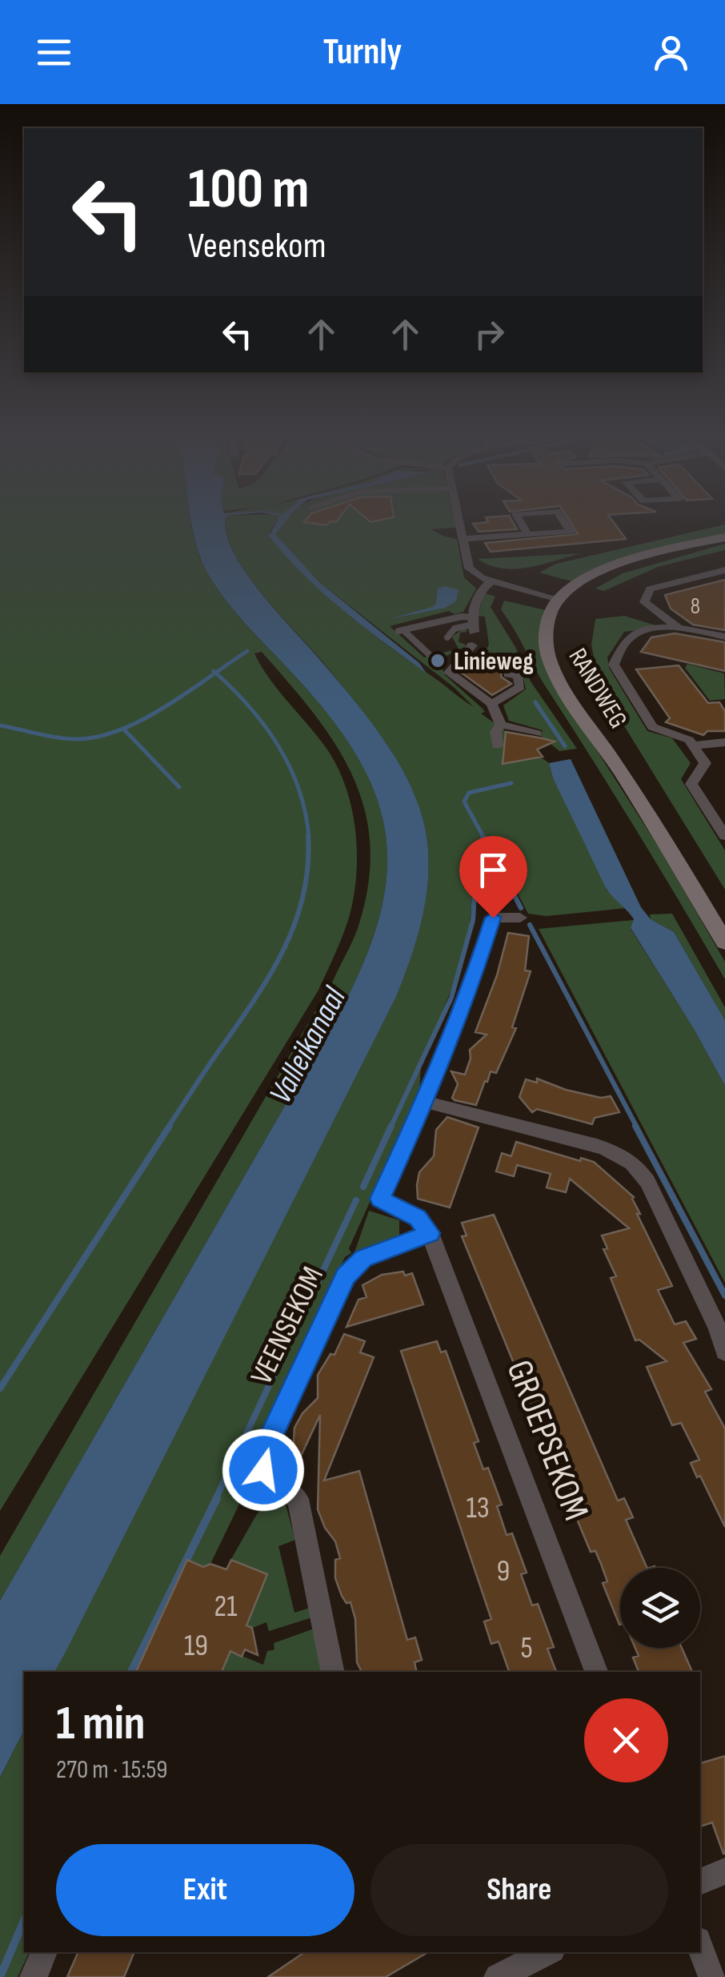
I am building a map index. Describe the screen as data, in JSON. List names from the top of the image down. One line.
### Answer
{"streets":{"main road":["RANDWEG"],"street":["VEENSEKOM","GROEPSEKOM"]},"crossings":[["VEENSEKOM","GROEPSEKOM"]],"water":["Valleikanaal"],"places":["Linieweg"],"house_numbers":["8","13","9","21","19","5"],"page":{"header":"Turnly","turn":["100 m","Veensekom"],"heading":["1 min","270 m · 15:59"],"buttons":["Exit","Share"]}}
